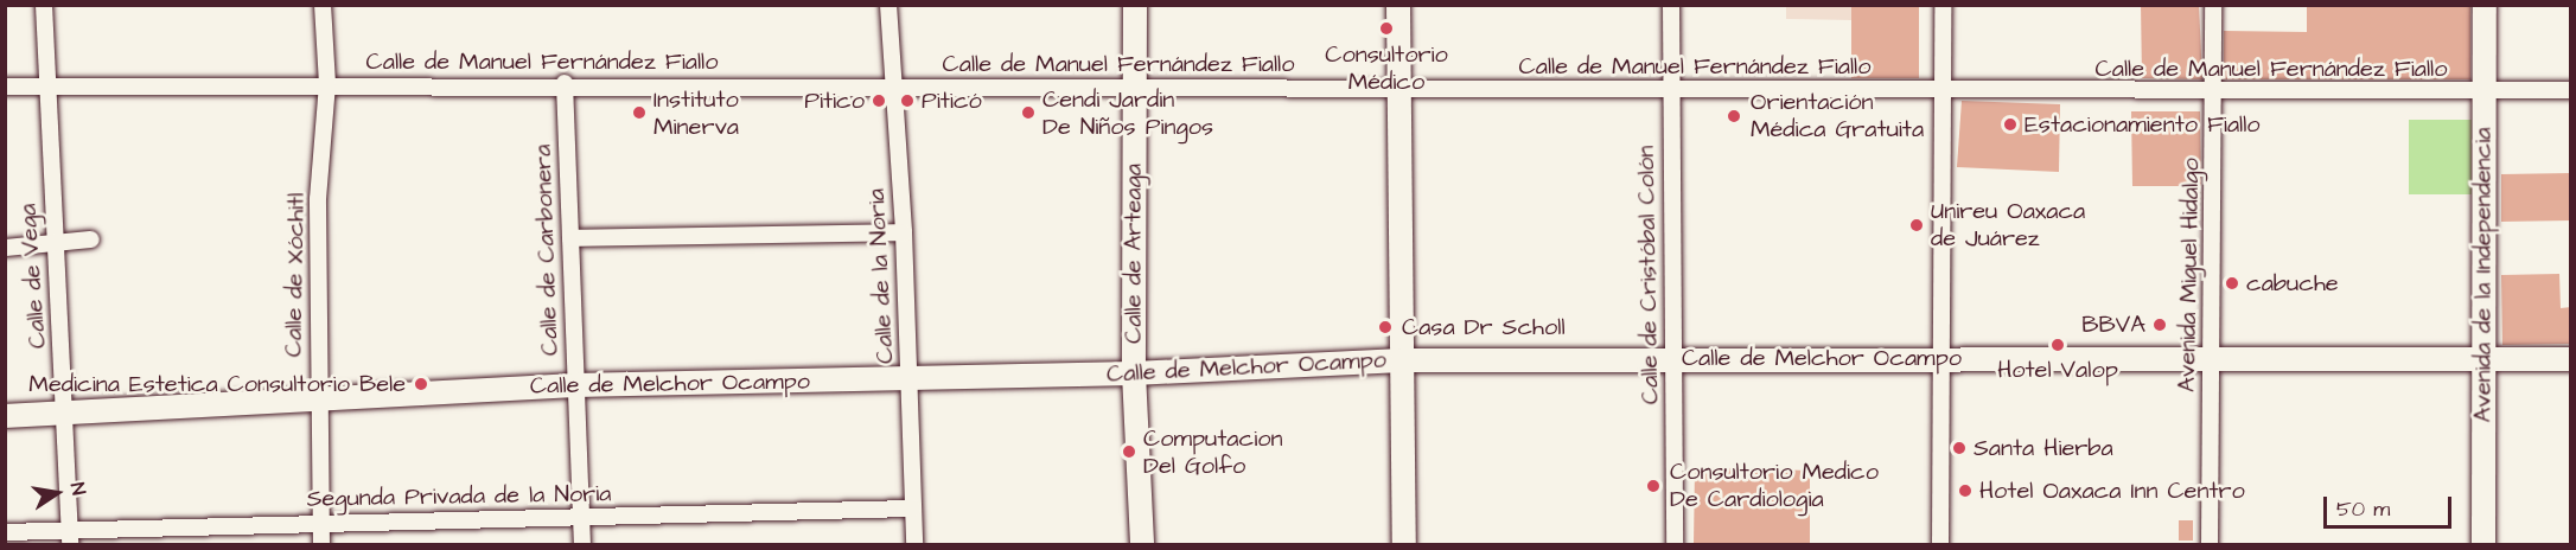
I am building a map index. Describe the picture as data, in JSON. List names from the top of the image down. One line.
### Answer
{"streets":{"main road":["Calle de Arteaga","Avenida de la Independencia","Calle de Melchor Ocampo"],"street":["Calle de Manuel Fernández Fiallo","Calle de Carbonera","Calle de Xóchitl","Calle de Cristóbal Colón","Avenida Miguel Hidalgo","Calle de Vega","Calle de la Noria","Segunda Privada de la Noria"]},"crossings":[["Calle de Manuel Fernández Fiallo","Calle de Carbonera"],["Calle de Manuel Fernández Fiallo","Calle de Arteaga"],["Calle de Manuel Fernández Fiallo","Calle de Xóchitl"],["Calle de Manuel Fernández Fiallo","Calle de Cristóbal Colón"],["Calle de Manuel Fernández Fiallo","Avenida Miguel Hidalgo"],["Calle de Manuel Fernández Fiallo","Avenida de la Independencia"],["Calle de Manuel Fernández Fiallo","Calle de Vega"],["Calle de Manuel Fernández Fiallo","Calle de la Noria"],["Calle de Carbonera","Calle de Melchor Ocampo"],["Calle de Carbonera","Segunda Privada de la Noria"],["Calle de Arteaga","Calle de Melchor Ocampo"],["Calle de Xóchitl","Calle de Melchor Ocampo"],["Calle de Xóchitl","Segunda Privada de la Noria"],["Calle de Cristóbal Colón","Calle de Melchor Ocampo"],["Avenida Miguel Hidalgo","Calle de Melchor Ocampo"],["Avenida de la Independencia","Calle de Melchor Ocampo"],["Calle de Vega","Calle de Melchor Ocampo"],["Calle de Vega","Segunda Privada de la Noria"],["Calle de la Noria","Calle de Melchor Ocampo"],["Calle de la Noria","Segunda Privada de la Noria"]],"places":["Consultorio Médico","Pitico","Piticó","Instituto Minerva","Cendi Jardin De Niños Pingos","Orientación Médica Gratuita","Estacionamiento Fiallo","Unireu Oaxaca de Juárez","cabuche","BBVA","Casa Dr Scholl","Hotel Valop","Medicina Estetica Consultorio Bele","Santa Hierba","Computacion Del Golfo","Consultorio Medico De Cardiologia","Hotel Oaxaca Inn Centro"],"scale_bar":"50 m","north":"right"}
